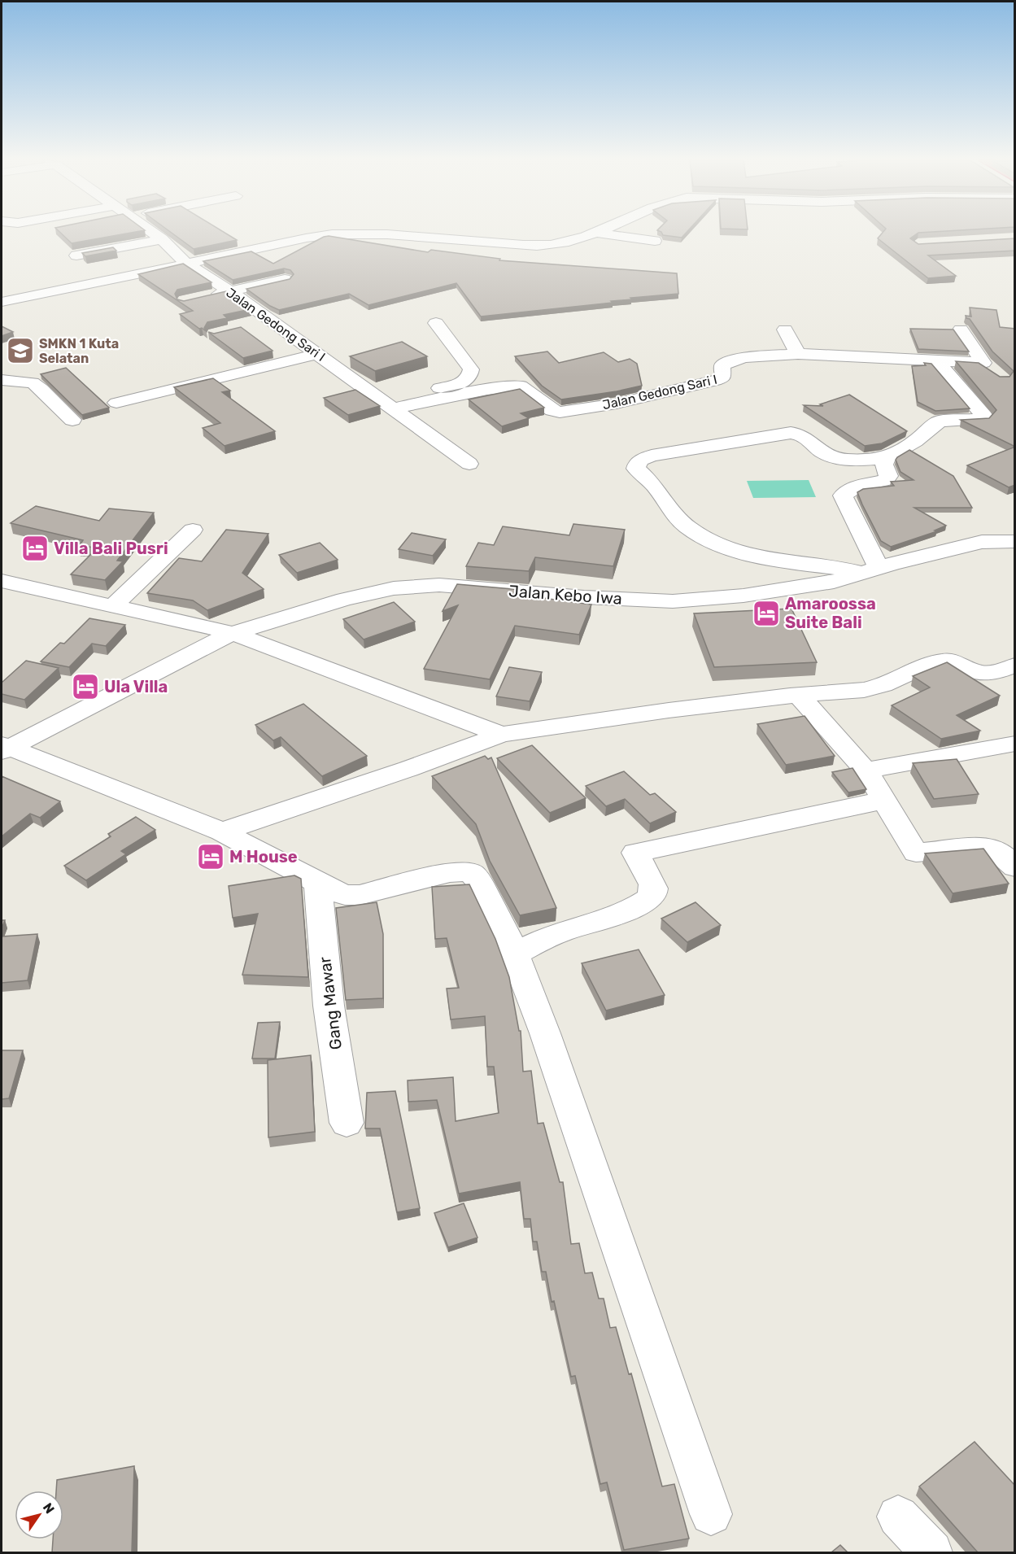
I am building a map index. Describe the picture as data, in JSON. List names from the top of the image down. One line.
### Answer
{"streets":{"street":["Jalan Gedong Sari I","Jalan Kebo Iwa","Gang Mawar"]},"places":{"school or university":["SMKN 1 Kuta Selatan"],"hotel":["Villa Bali Pusri","Amaroossa Suite Bali","Ula Villa","M House"]},"north":"top right"}
